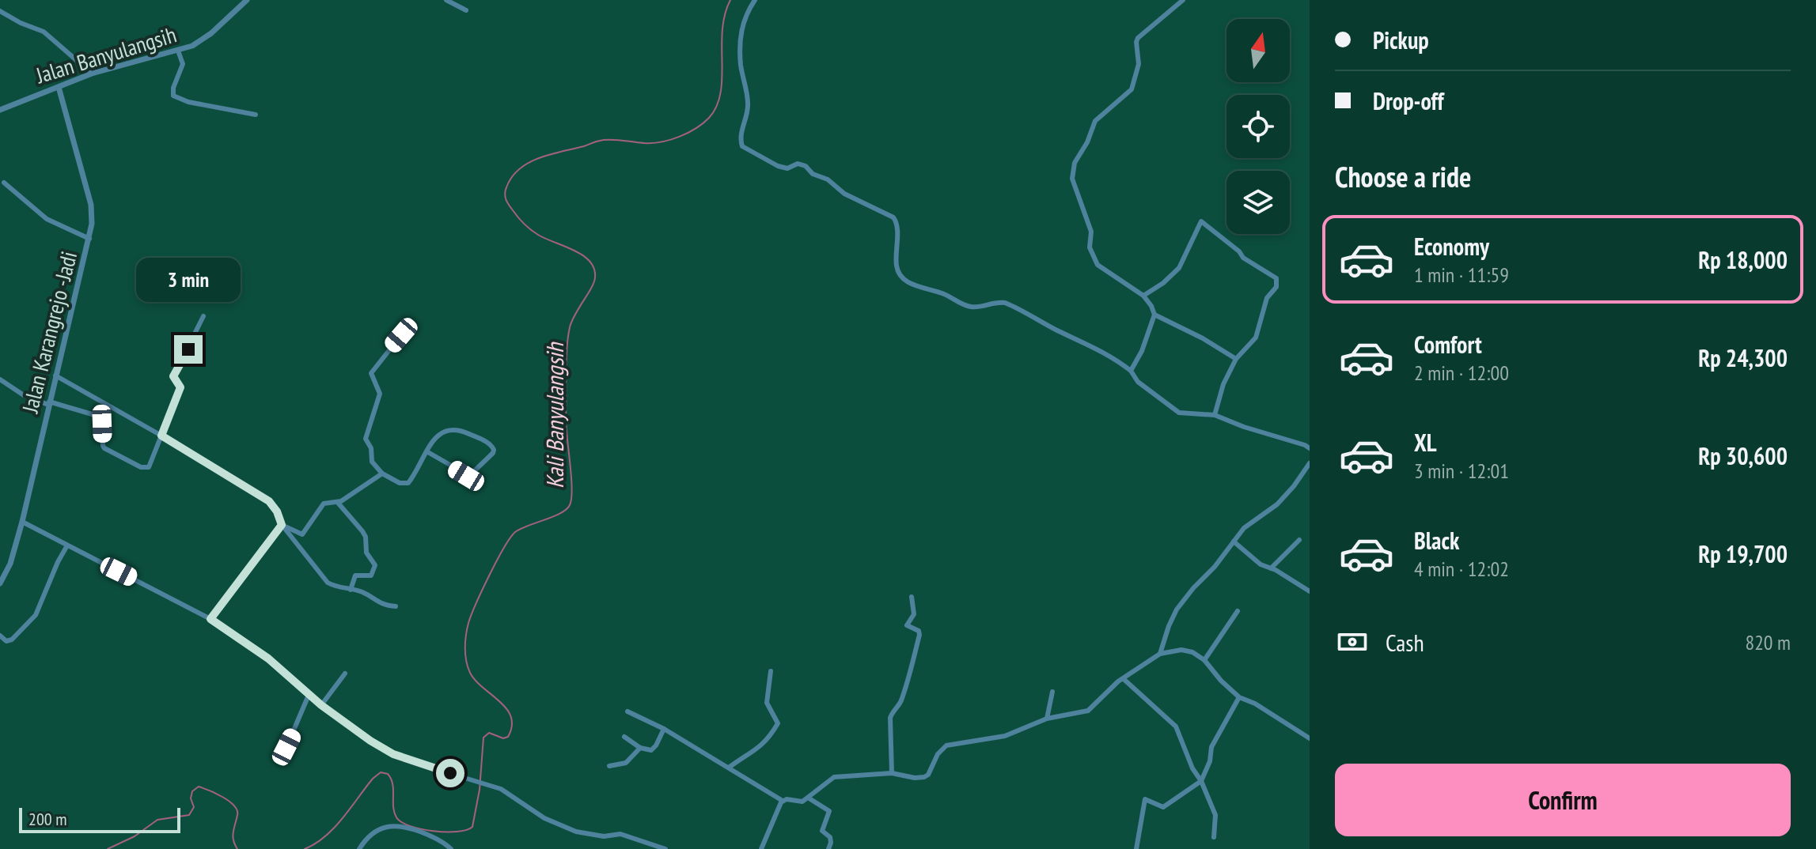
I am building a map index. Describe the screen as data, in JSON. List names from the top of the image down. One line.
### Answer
{"streets":{"street":["Jalan Banyulangsih","Jalan Karangrejo -Jadi"]},"crossings":[["Jalan Banyulangsih","Jalan Karangrejo -Jadi"]],"water":["Kali Banyulangsih"],"scale_bar":"200 m","north":"top","page":{"banner":["Pickup","Drop-off"],"heading":"Choose a ride","list":[{"name":"Economy","note":"1 min · 11:59","value":"Rp 18,000"},{"name":"Comfort","note":"2 min · 12:00","value":"Rp 24,300"},{"name":"XL","note":"3 min · 12:01","value":"Rp 30,600"},{"name":"Black","note":"4 min · 12:02","value":"Rp 19,700"}],"bubble":"3 min","pay":["Cash","820 m"],"buttons":"Confirm","scale":"200 m"}}
